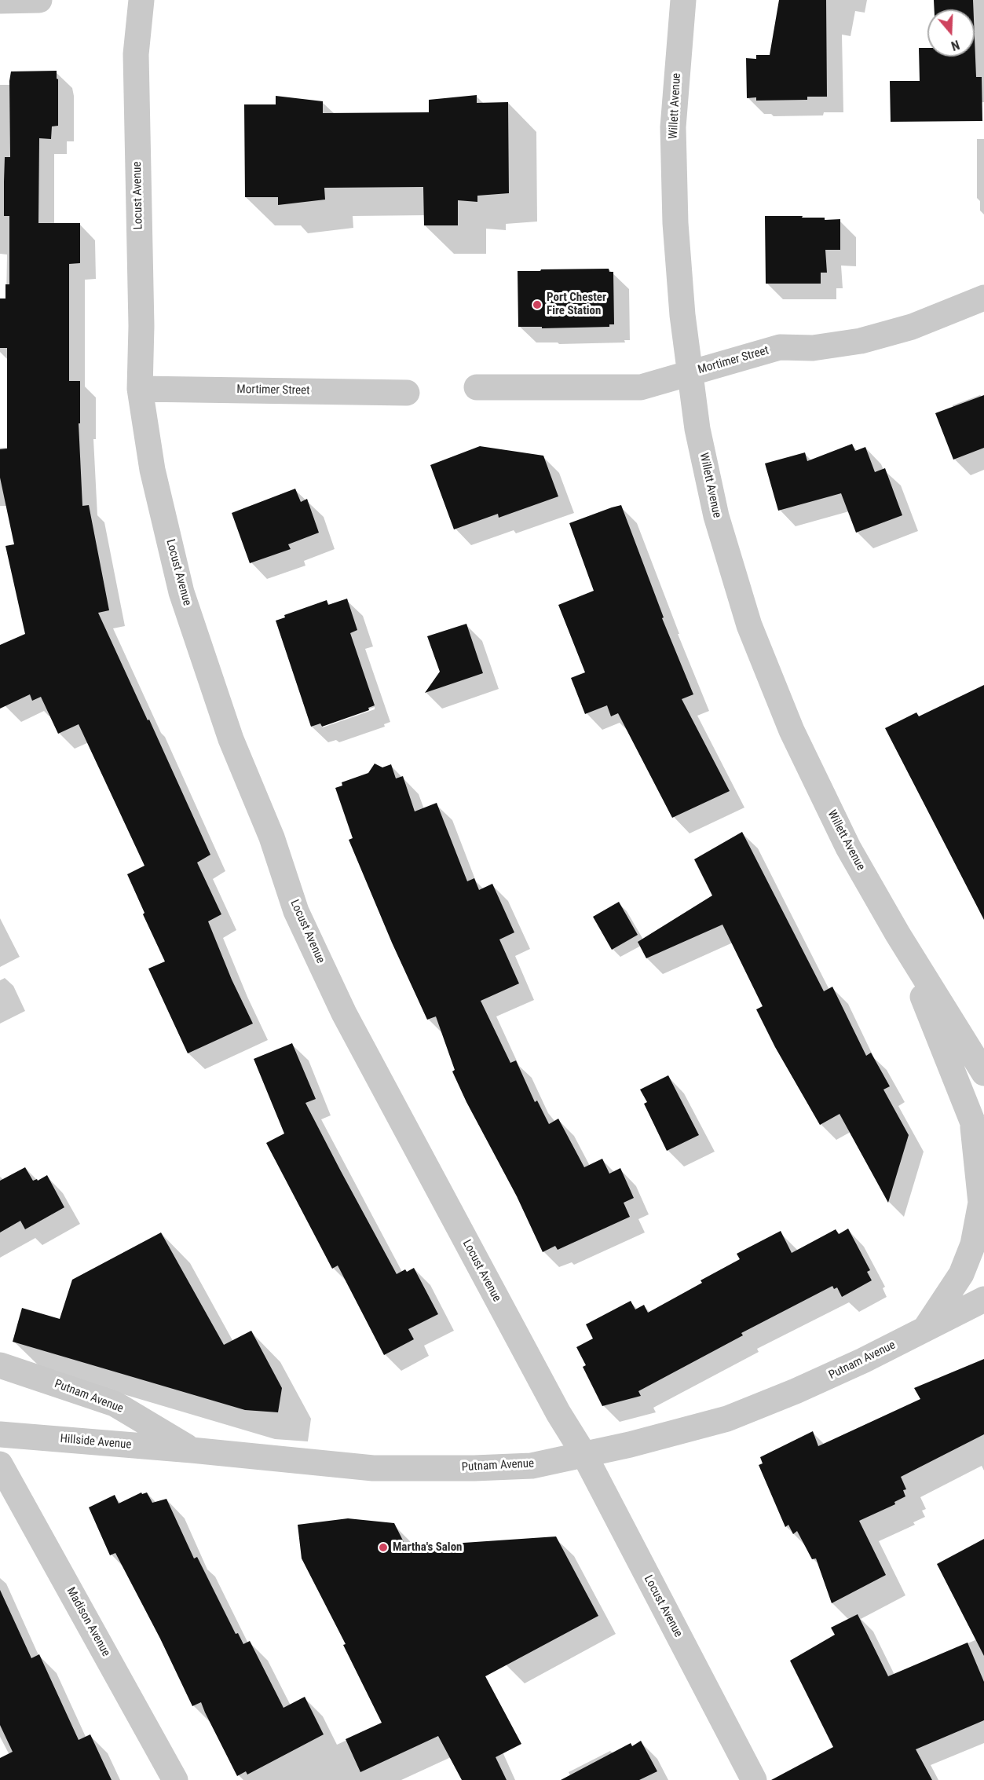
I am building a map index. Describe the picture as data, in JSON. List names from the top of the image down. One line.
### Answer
{"streets":{"street":["Willett Avenue","Locust Avenue","Mortimer Street","Putnam Avenue","Hillside Avenue","Madison Avenue"]},"crossings":[["Willett Avenue","Mortimer Street"],["Locust Avenue","Mortimer Street"],["Locust Avenue","Putnam Avenue"],["Putnam Avenue","Hillside Avenue"]],"places":["Port Chester Fire Station","Martha's Salon"],"north":"bottom"}
